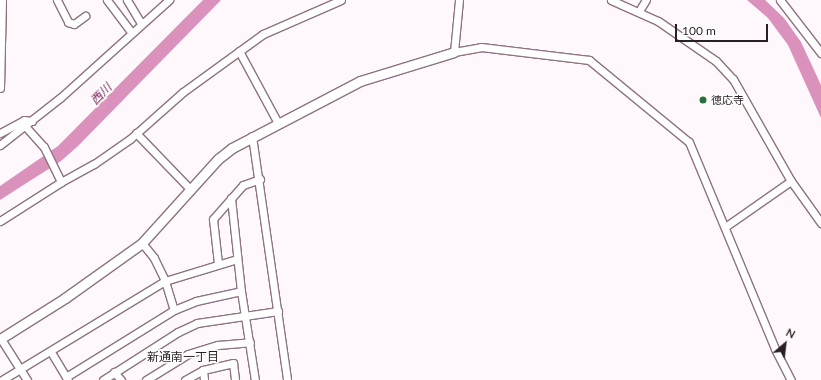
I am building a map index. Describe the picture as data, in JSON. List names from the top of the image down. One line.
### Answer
{"districts":["新通南一丁目"],"water":["西川"],"places":["徳応寺"],"scale_bar":"100 m","north":"top right"}
